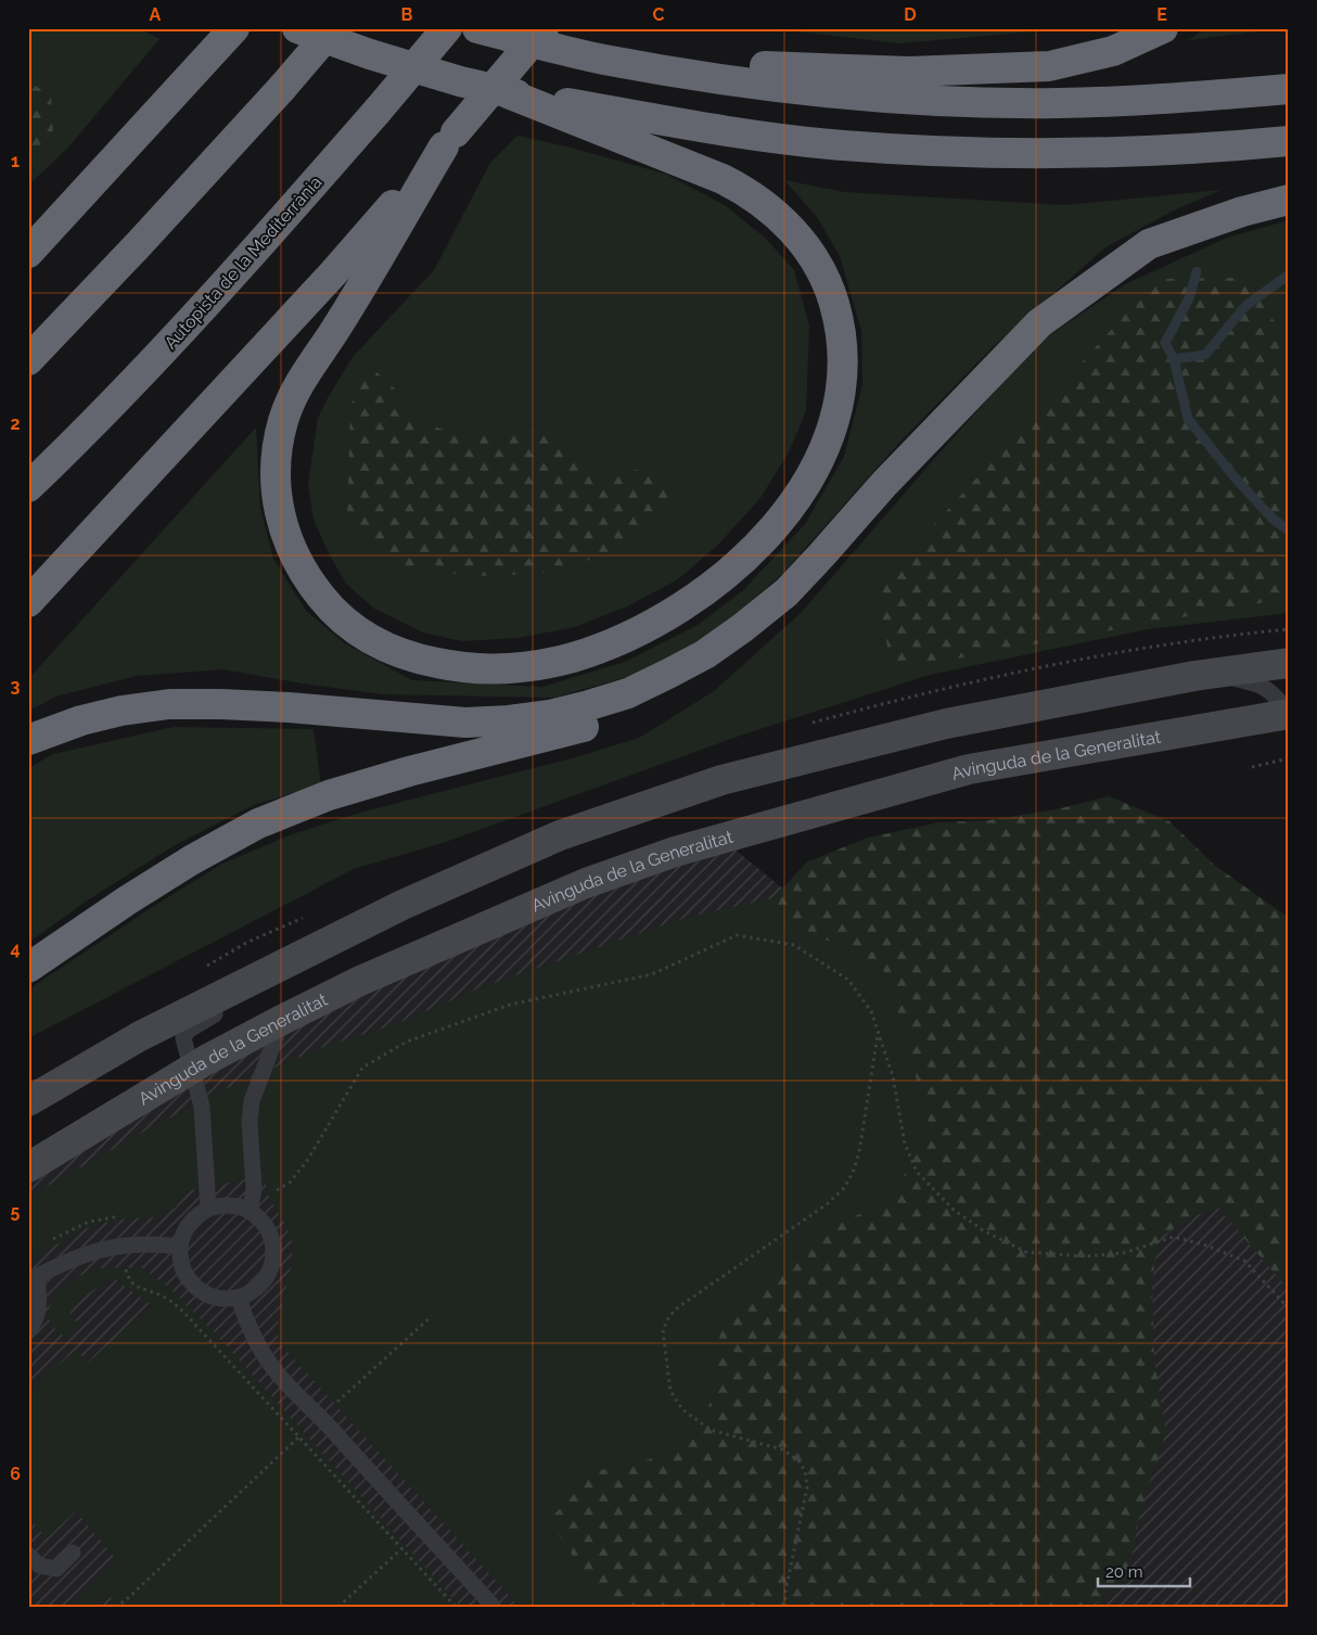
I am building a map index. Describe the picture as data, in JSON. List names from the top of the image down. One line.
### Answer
{"streets":{"highway":["Autopista de la Mediterrània"],"street":["Avinguda de la Generalitat"]},"scale_bar":"20 m","grid":{"columns":["A","B","C","D","E"],"rows":["1","2","3","4","5","6"]}}
